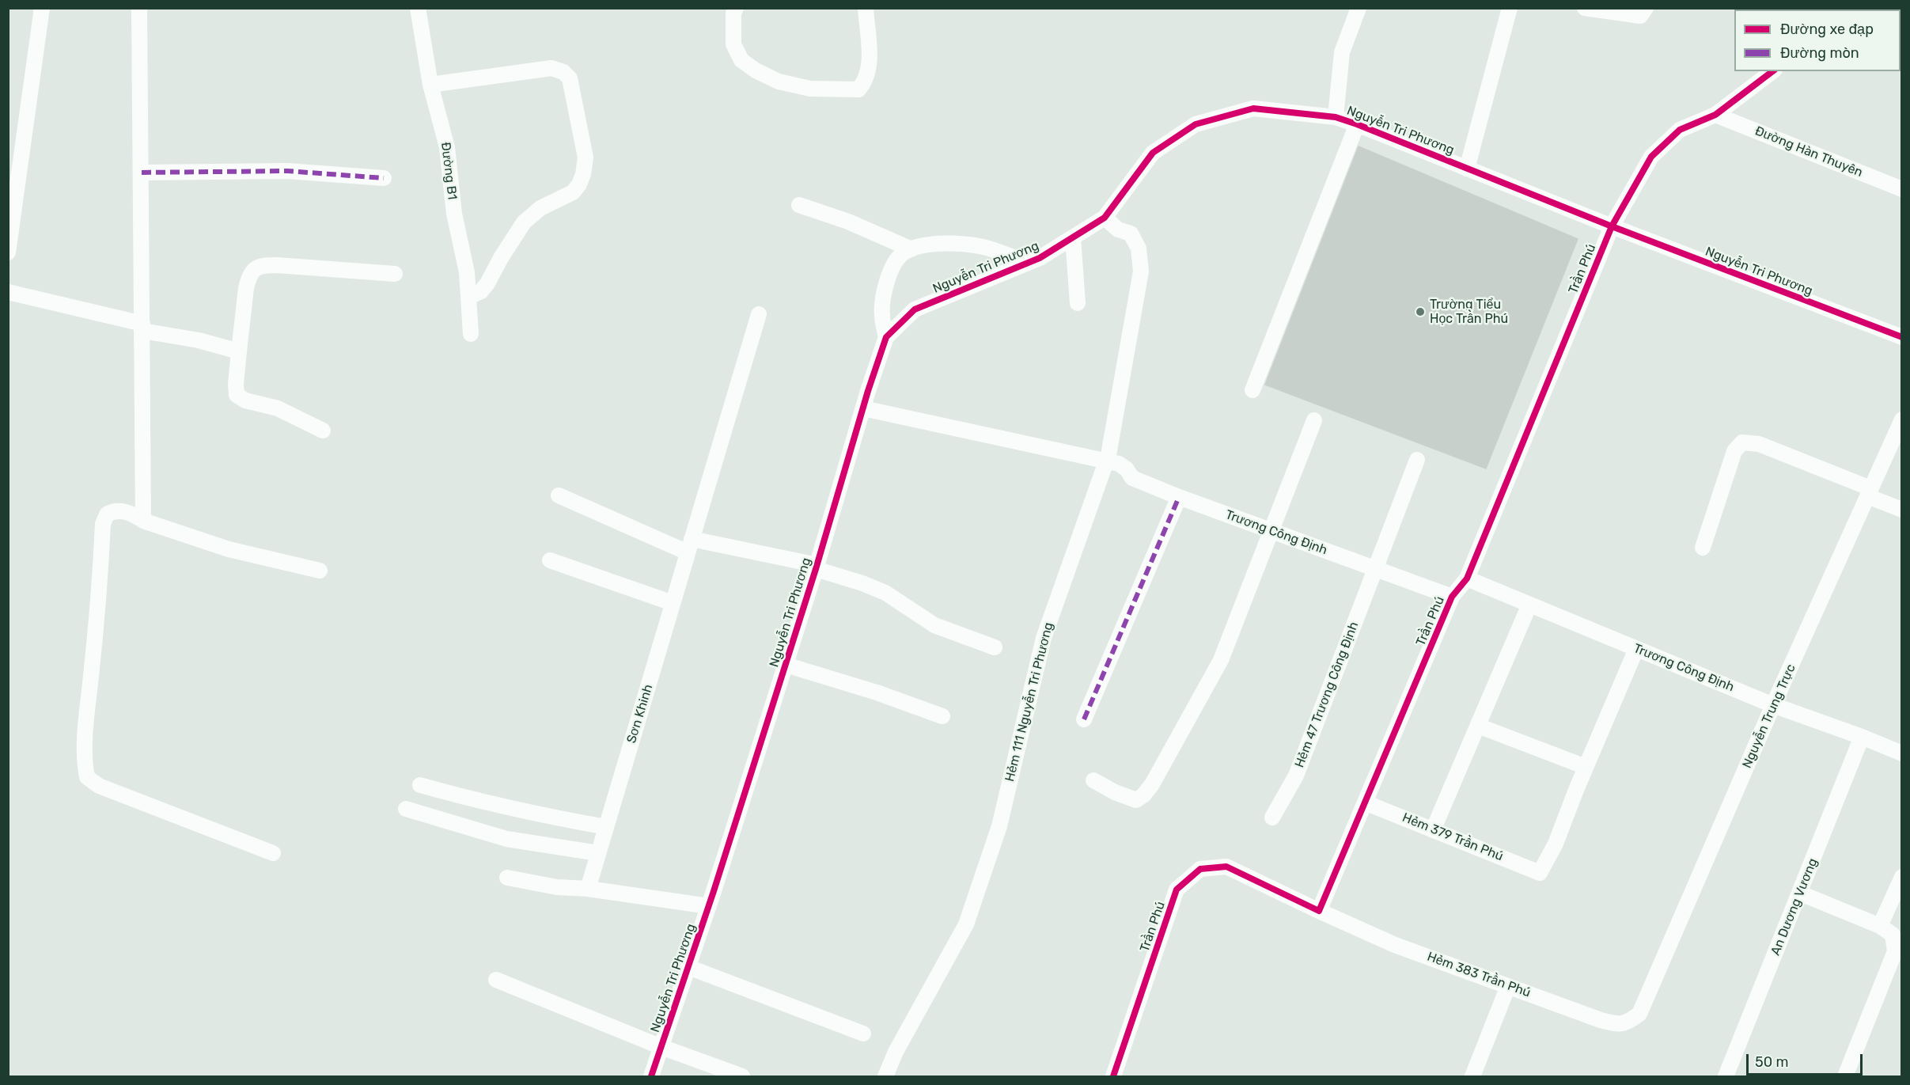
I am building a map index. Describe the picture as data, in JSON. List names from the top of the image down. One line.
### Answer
{"streets":{"street":["Nguyễn Tri Phương","Đường Hàn Thuyên","Đường B1","Trần Phú","Trương Công Định","Hẻm 47 Trương Công Định","Hẻm 111 Nguyễn Tri Phương","Sơn Khinh","Nguyễn Trung Trực","Hẻm 379 Trần Phú","An Dương Vương","Hẻm 383 Trần Phú"]},"crossings":[["Nguyễn Tri Phương","Trần Phú"],["Nguyễn Tri Phương","Trương Công Định"],["Nguyễn Tri Phương","Hẻm 111 Nguyễn Tri Phương"],["Đường Hàn Thuyên","Trần Phú"],["Trần Phú","Trương Công Định"],["Trần Phú","Hẻm 379 Trần Phú"],["Trần Phú","Hẻm 383 Trần Phú"],["Trương Công Định","Hẻm 47 Trương Công Định"],["Trương Công Định","Hẻm 111 Nguyễn Tri Phương"],["Trương Công Định","Nguyễn Trung Trực"],["Trương Công Định","An Dương Vương"],["Nguyễn Trung Trực","Hẻm 383 Trần Phú"]],"places":["Trường Tiểu Học Trần Phú"],"legend":["Đường xe đạp","Đường mòn"],"scale_bar":"50 m"}
